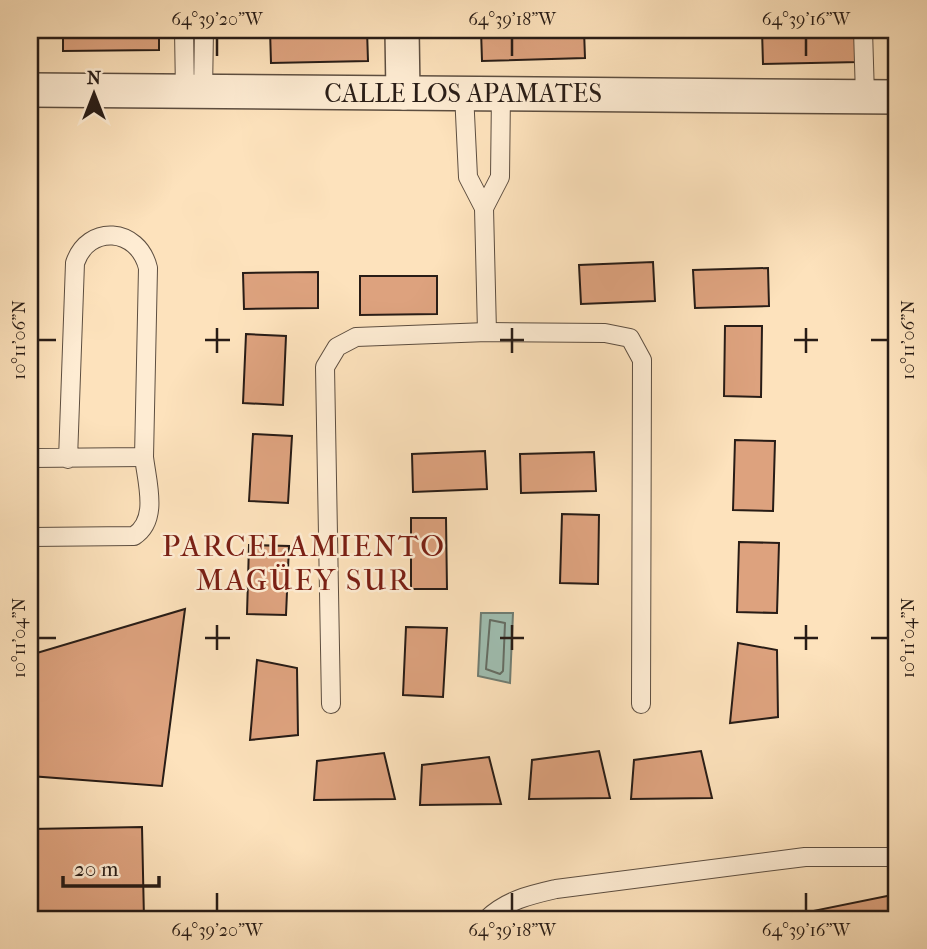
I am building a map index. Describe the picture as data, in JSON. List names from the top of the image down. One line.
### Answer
{"streets":{"street":["CALLE LOS APAMATES"]},"districts":["PARCELAMIENTO MAGÜEY SUR"],"scale_bar":"20 m","north":"top","coordinates":["64°39'20\"W","64°39'18\"W","64°39'16\"W","10°11'06\"N","10°11'04\"N"]}
